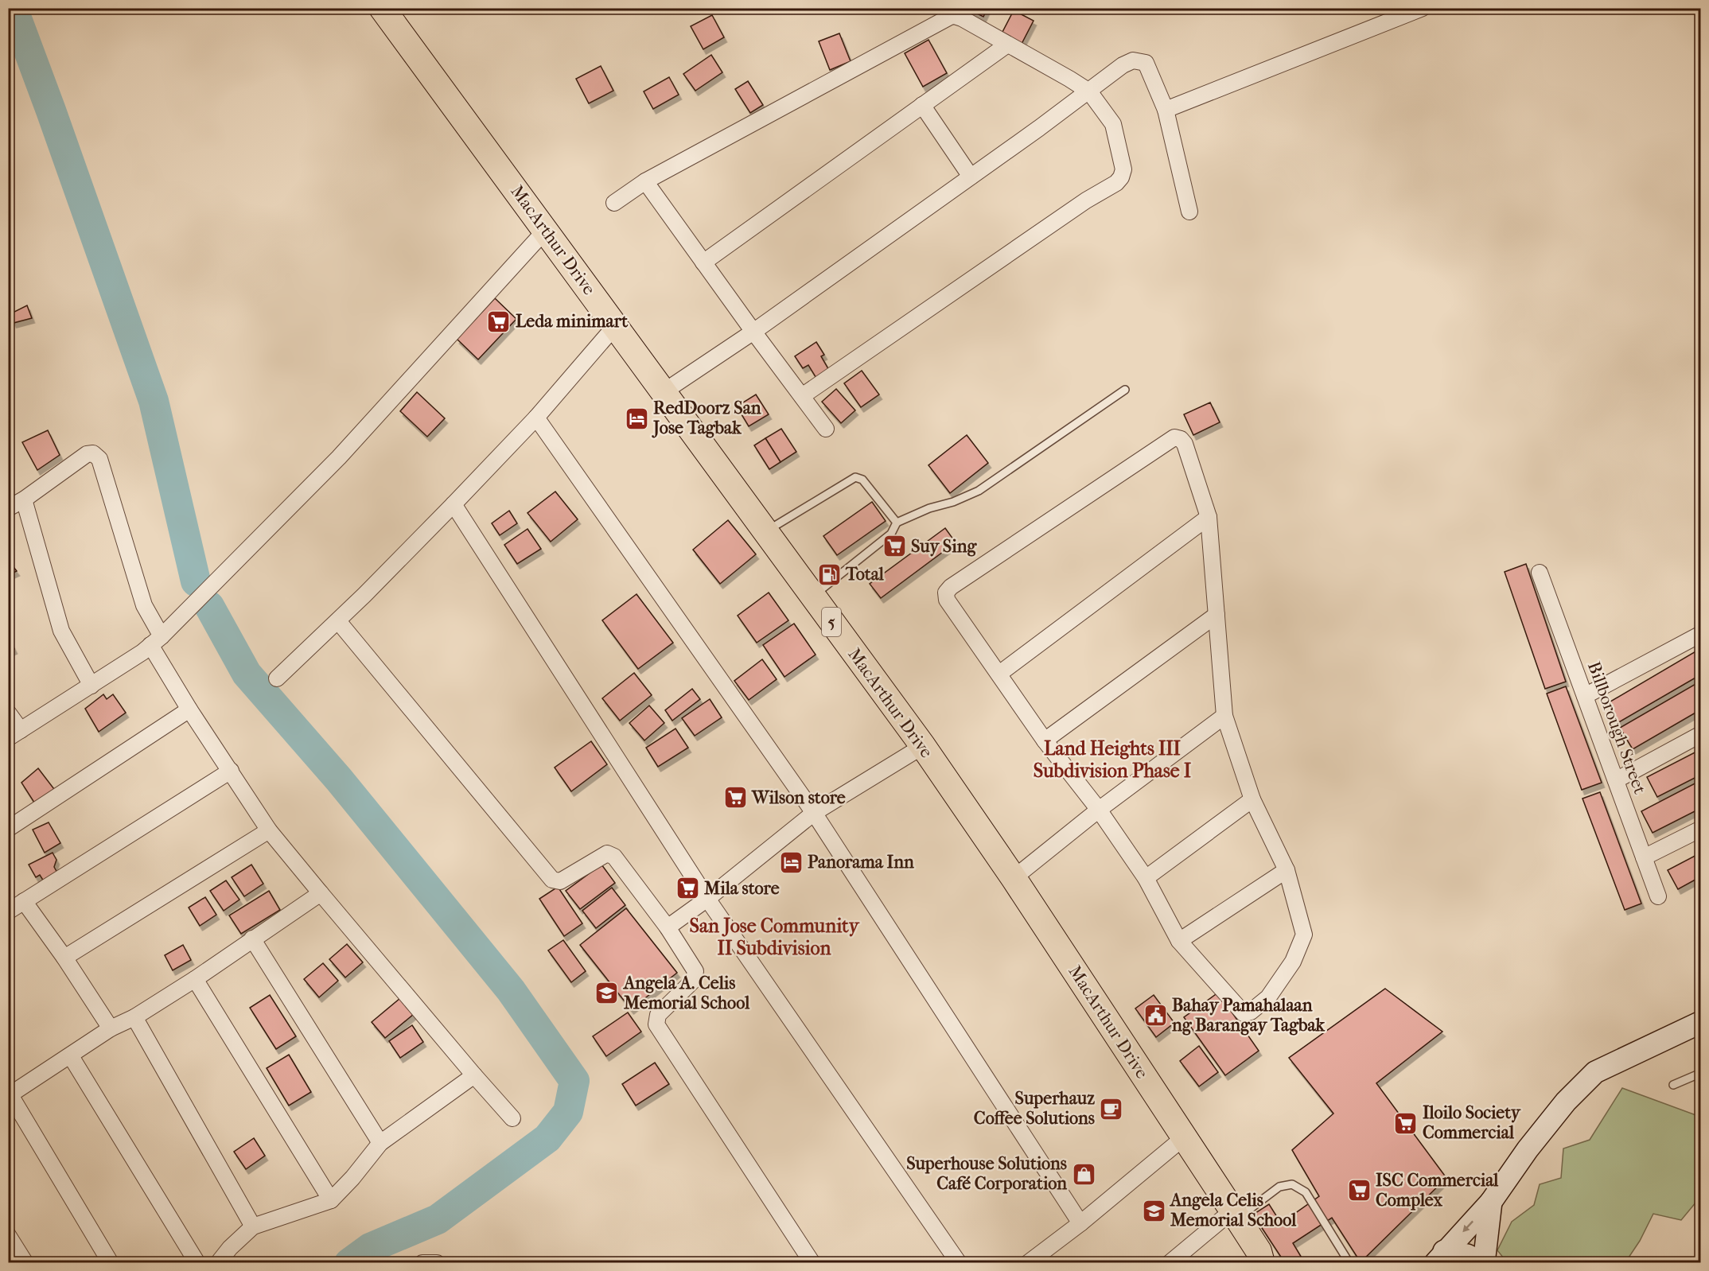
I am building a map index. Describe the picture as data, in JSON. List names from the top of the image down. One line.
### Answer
{"streets":{"main road":["MacArthur Drive","5"],"street":["Billborough Street"]},"districts":["Land Heights III Subdivision Phase I","San Jose Community II Subdivision"],"places":{"supermarket":["Leda minimart","Suy Sing","Wilson store","Mila store","Iloilo Society Commercial","ISC Commercial Complex"],"hotel":["RedDoorz San Jose Tagbak","Panorama Inn"],"fuel station":["Total"],"school or university":["Angela A. Celis Memorial School","Angela Celis Memorial School"],"public building":["Bahay Pamahalaan ng Barangay Tagbak"],"cafe":["Superhauz Coffee Solutions"],"shop":["Superhouse Solutions Café Corporation"]}}
